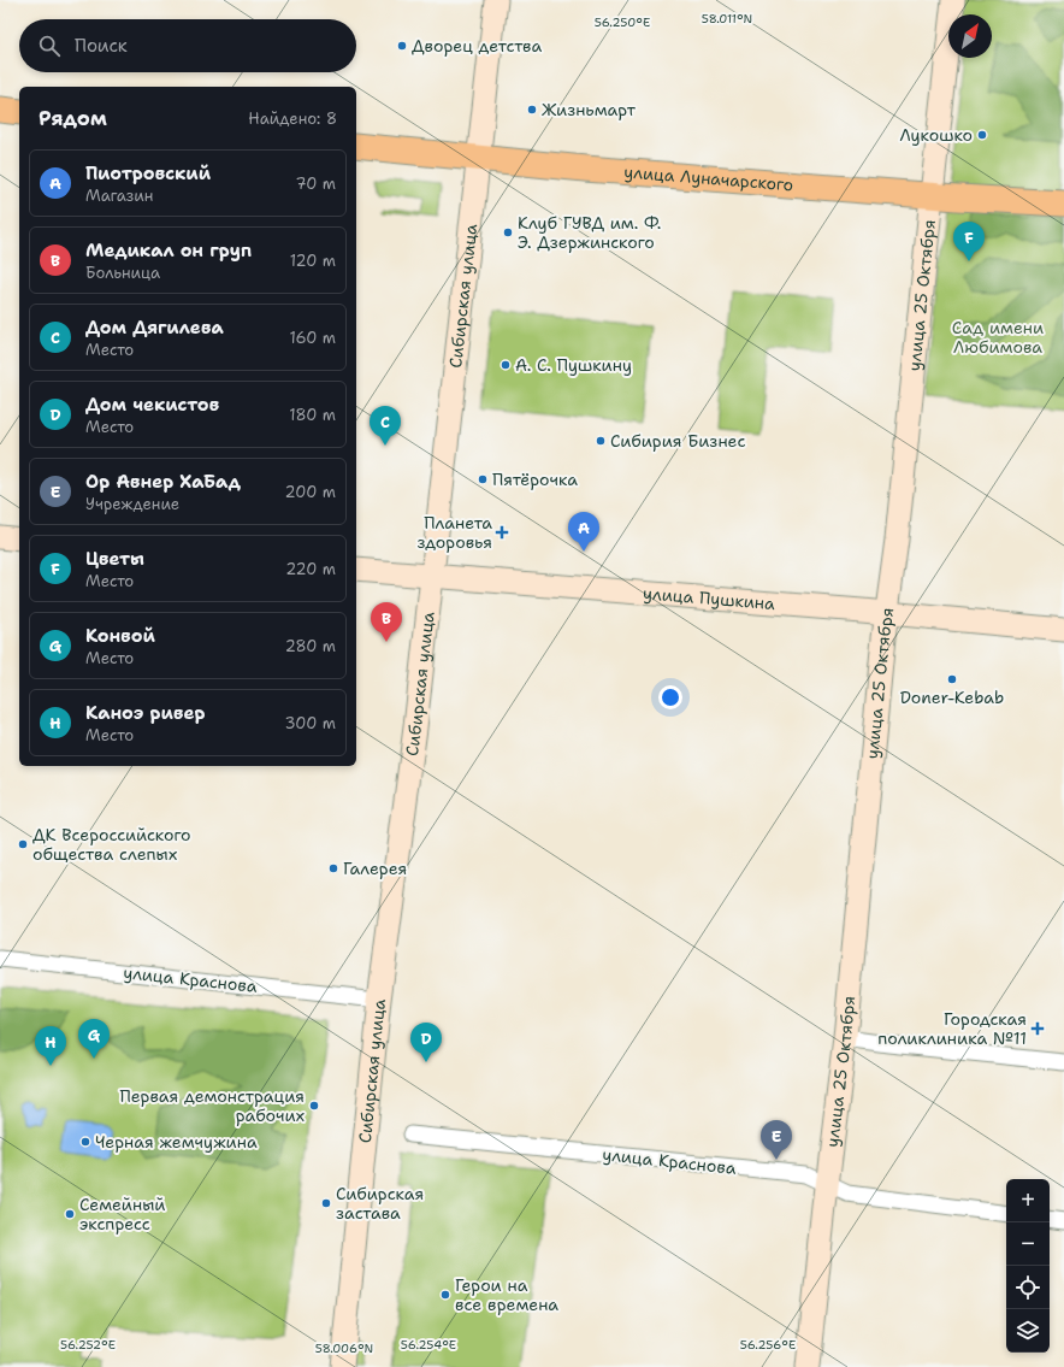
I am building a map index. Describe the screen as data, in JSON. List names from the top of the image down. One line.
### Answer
{"streets":{"main road":["улица Луначарского","улица 25 Октября","Сибирская улица","улица Пушкина"],"street":["улица Краснова"]},"crossings":[["улица Луначарского","улица 25 Октября"],["улица Луначарского","Сибирская улица"],["улица 25 Октября","улица Пушкина"],["улица 25 Октября","улица Краснова"],["Сибирская улица","улица Пушкина"],["Сибирская улица","улица Краснова"]],"parks":["Сад имени Любимова"],"places":{"other":["Дворец детства","Жизньмарт","Лукошко","Клуб ГУВД им. Ф. Э. Дзержинского","А. С. Пушкину","Сибирия Бизнес","Пятёрочка","Doner-Kebab","ДК Всероссийского общества слепых","Галерея","Первая демонстрация рабочих","Черная жемчужина","Сибирская застава","Семейный экспресс","Герои на все времена"],"health":["Планета здоровья","Городская поликлиника №11"]},"north":"top right","page":{"search":"Поиск","heading":["Рядом","Найдено: 8"],"list":[{"mark":"A","name":"Пиотровский","note":"Магазин","value":"70 m"},{"mark":"B","name":"Медикал он груп","note":"Больница","value":"120 m"},{"mark":"C","name":"Дом Дягилева","note":"Место","value":"160 m"},{"mark":"D","name":"Дом чекистов","note":"Место","value":"180 m"},{"mark":"E","name":"Ор Авнер ХаБад","note":"Учреждение","value":"200 m"},{"mark":"F","name":"Цветы","note":"Место","value":"220 m"},{"mark":"G","name":"Конвой","note":"Место","value":"280 m"},{"mark":"H","name":"Каноэ ривер","note":"Место","value":"300 m"}],"pins":["F","C","A","B","G","D","H","E"],"map_buttons":["+","−"]},"coordinates":["58.011°N","56.250°E","56.252°E","56.254°E","56.256°E","58.006°N"]}
